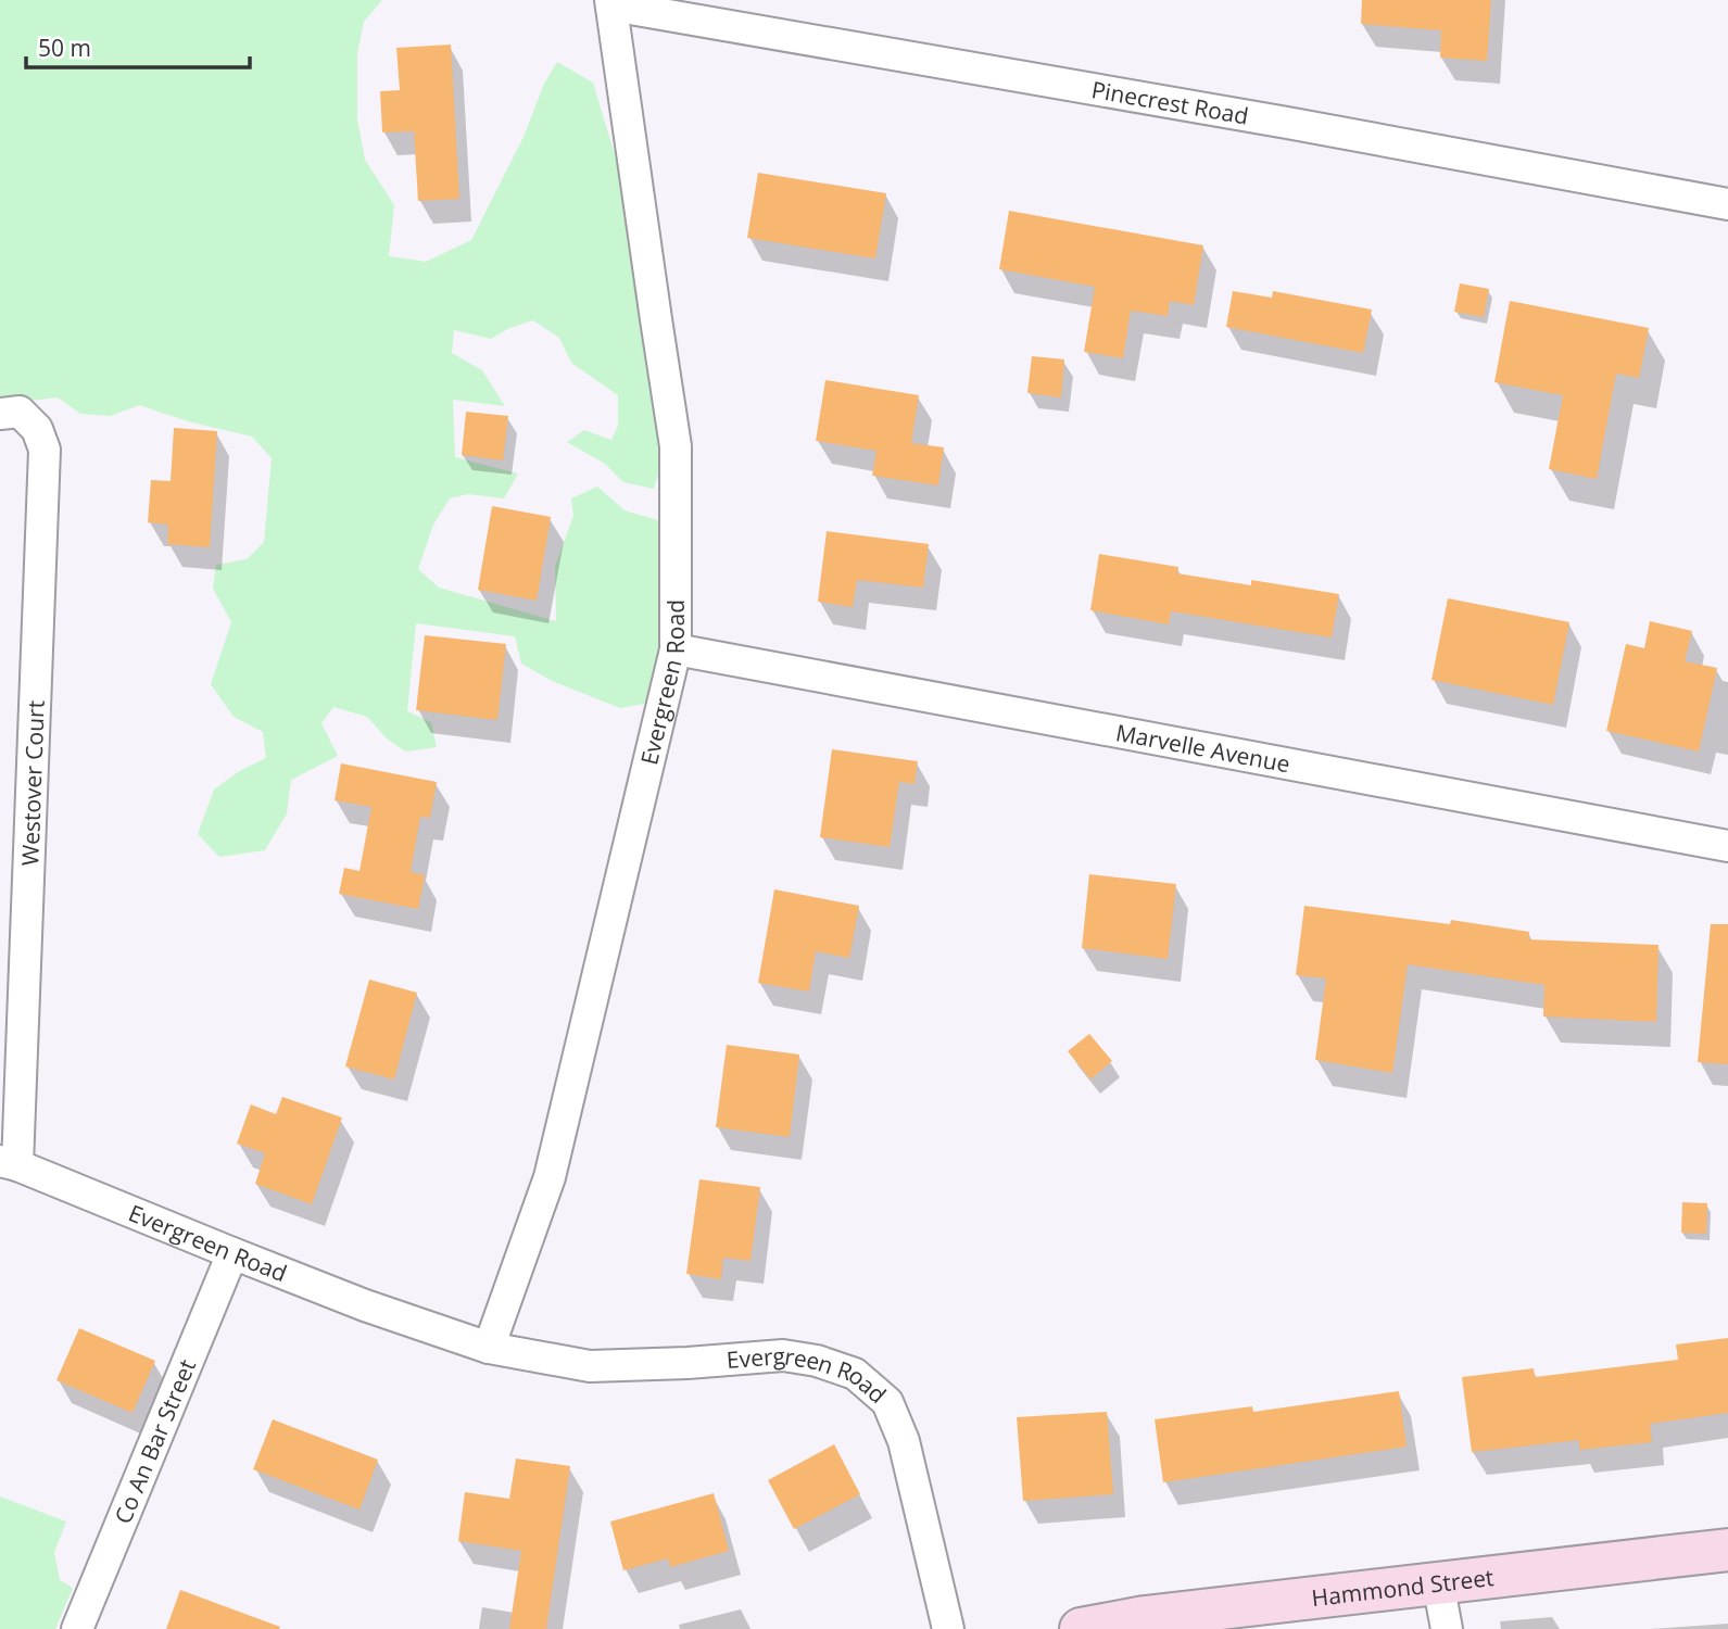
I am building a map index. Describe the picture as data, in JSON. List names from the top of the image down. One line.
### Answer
{"streets":{"street":["Pinecrest Road","Evergreen Road","Marvelle Avenue","Westover Court","Co An Bar Street","Hammond Street"]},"crossings":[["Pinecrest Road","Evergreen Road"],["Evergreen Road","Marvelle Avenue"],["Evergreen Road","Westover Court"],["Evergreen Road","Co An Bar Street"]],"scale_bar":"50 m"}
